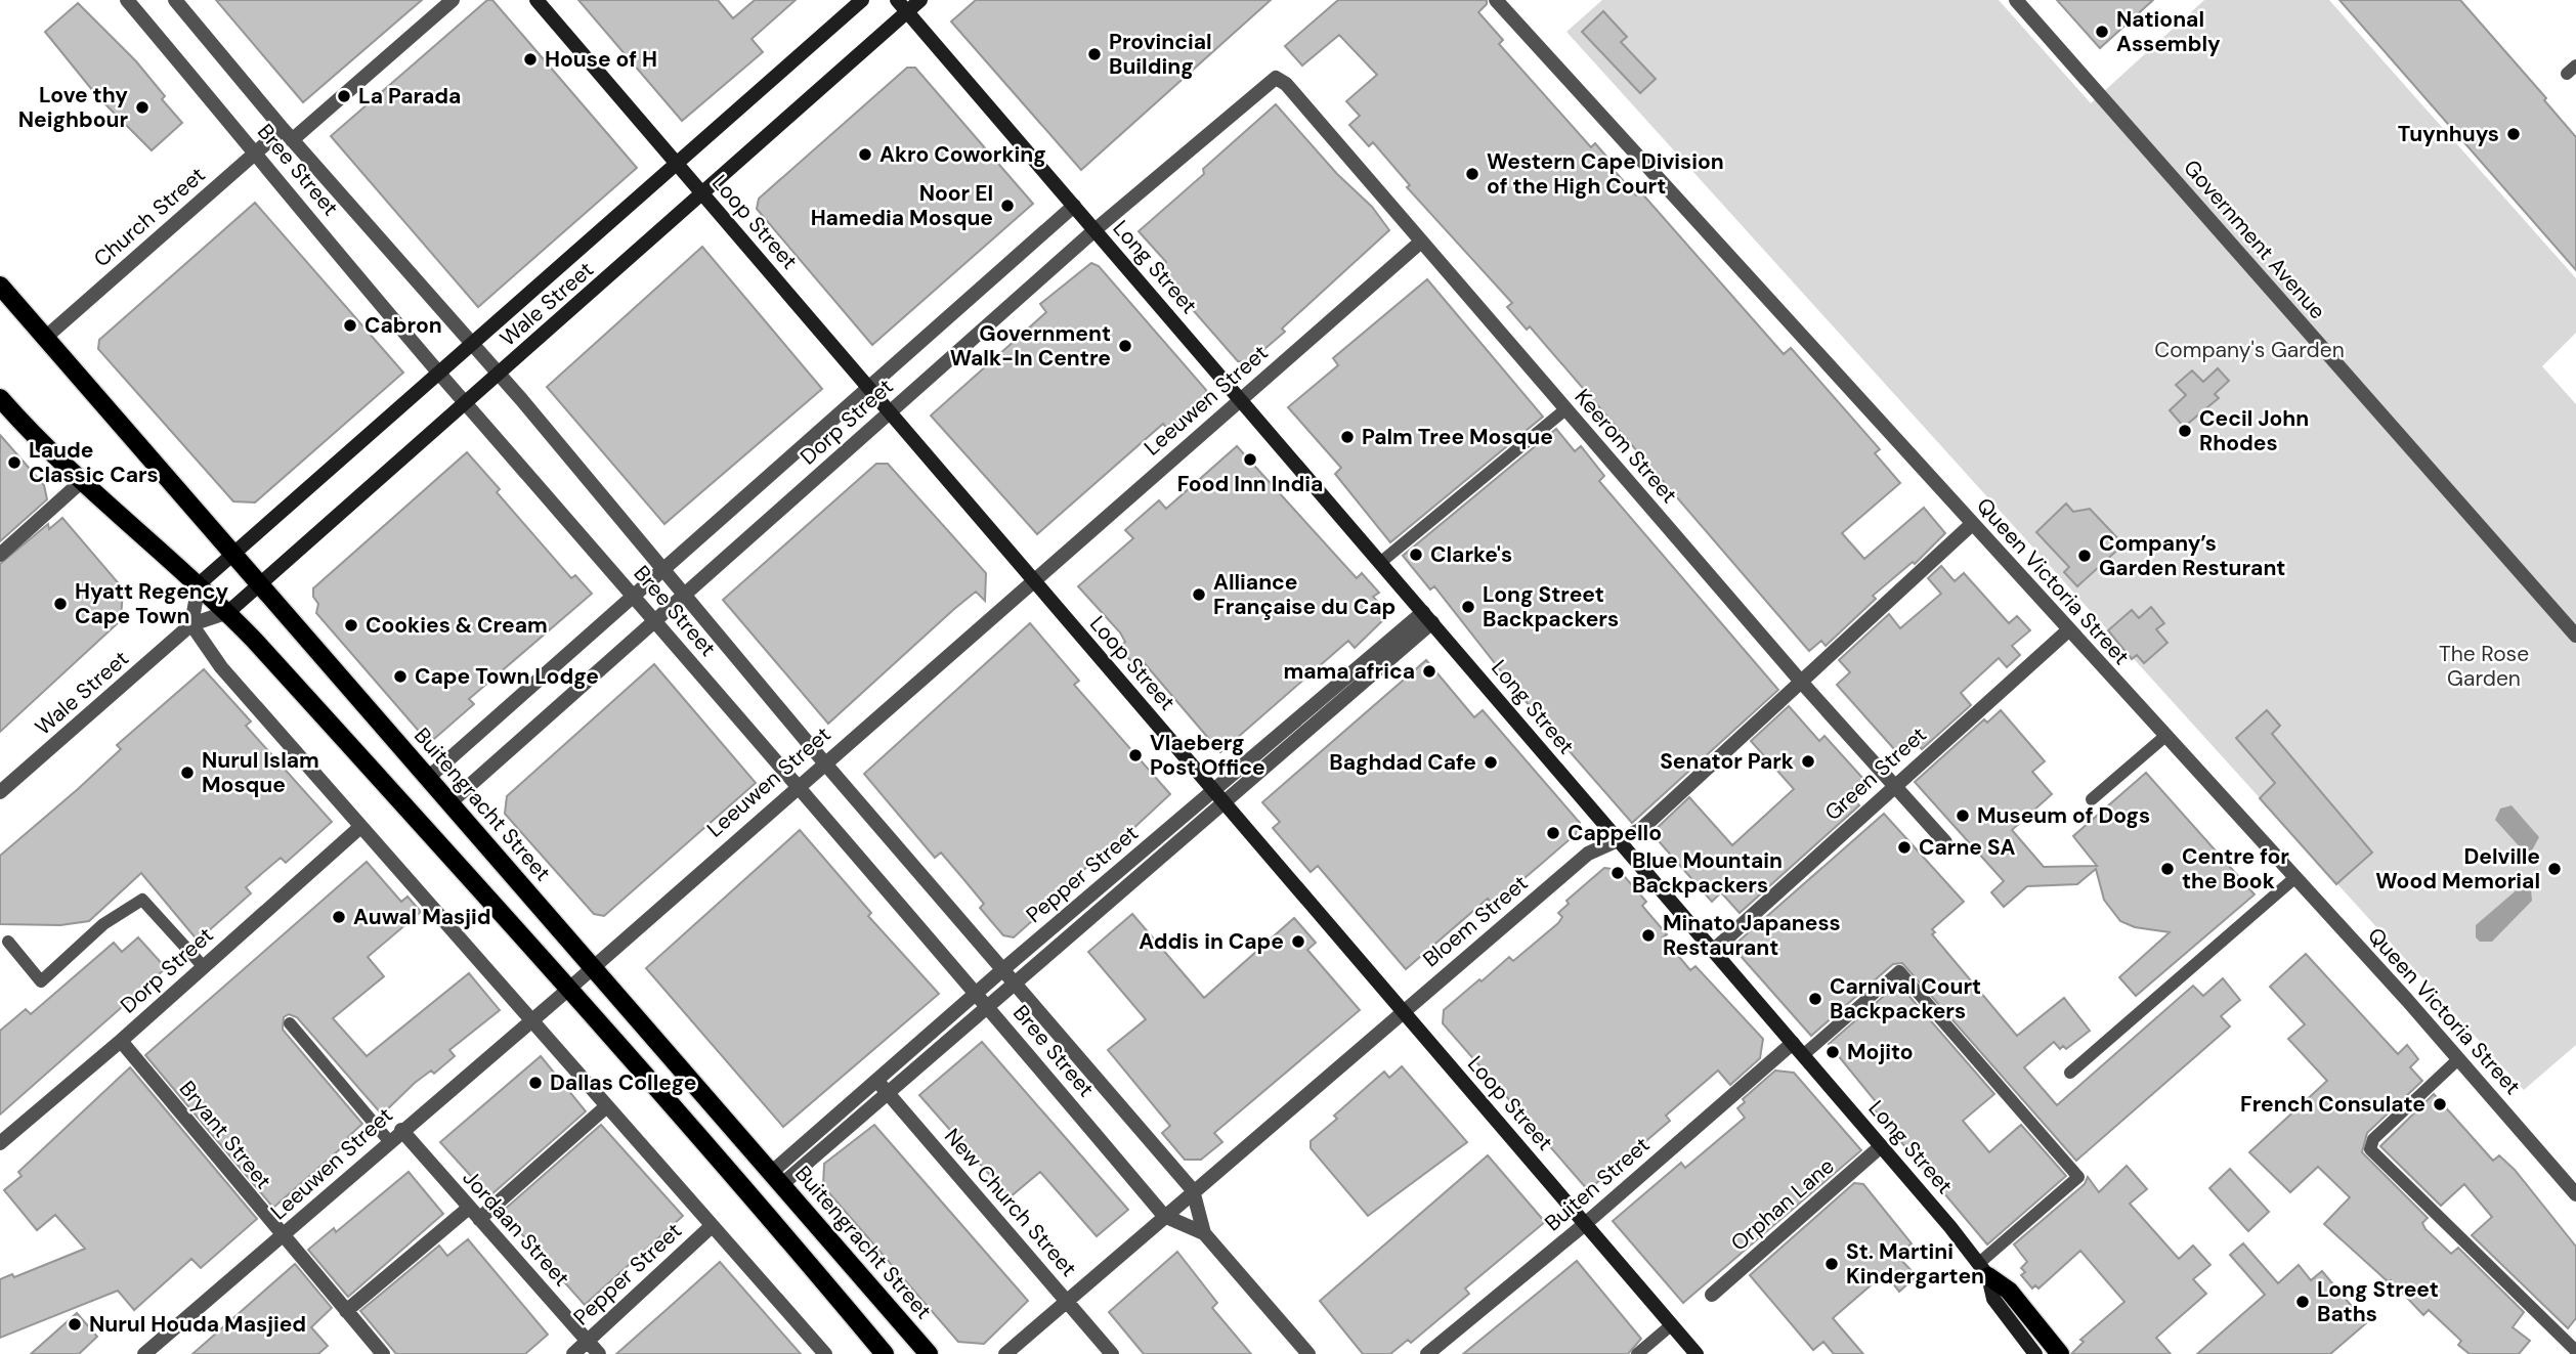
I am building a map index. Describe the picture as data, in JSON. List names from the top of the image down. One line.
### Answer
{"streets":{"main road":["Buitengracht Street"],"street":["Bree Street","Church Street","Loop Street","Government Avenue","Long Street","Wale Street","Leeuwen Street","Dorp Street","Keerom Street","Queen Victoria Street","Green Street","Pepper Street","Bloem Street","Bryant Street","Buiten Street","New Church Street","Orphan Lane","Jordaan Street"]},"crossings":[["Bree Street","Church Street"],["Bree Street","Wale Street"],["Bree Street","Leeuwen Street"],["Bree Street","Dorp Street"],["Bree Street","Pepper Street"],["Bree Street","Bloem Street"],["Church Street","Buitengracht Street"],["Loop Street","Wale Street"],["Loop Street","Leeuwen Street"],["Loop Street","Dorp Street"],["Loop Street","Pepper Street"],["Loop Street","Bloem Street"],["Loop Street","Buiten Street"],["Long Street","Wale Street"],["Long Street","Leeuwen Street"],["Long Street","Dorp Street"],["Long Street","Green Street"],["Long Street","Pepper Street"],["Long Street","Bloem Street"],["Long Street","Buiten Street"],["Long Street","Orphan Lane"],["Wale Street","Buitengracht Street"],["Leeuwen Street","Keerom Street"],["Leeuwen Street","Buitengracht Street"],["Leeuwen Street","Bryant Street"],["Leeuwen Street","Jordaan Street"],["Dorp Street","Keerom Street"],["Dorp Street","Buitengracht Street"],["Dorp Street","Bryant Street"],["Keerom Street","Green Street"],["Keerom Street","Bloem Street"],["Queen Victoria Street","Green Street"],["Queen Victoria Street","Bloem Street"],["Buitengracht Street","Pepper Street"],["Pepper Street","New Church Street"],["Pepper Street","Jordaan Street"],["Bloem Street","New Church Street"]],"parks":["Company's Garden","The Rose Garden"],"places":["National Assembly","Provincial Building","House of H","La Parada","Love thy Neighbour","Tuynhuys","Akro Coworking","Western Cape Division of the High Court","Noor El Hamedia Mosque","Cabron","Government Walk-In Centre","Cecil John Rhodes","Palm Tree Mosque","Food Inn India","Laude Classic Cars","Clarke's","Company’s Garden Resturant","Alliance Française du Cap","Hyatt Regency Cape Town","Long Street Backpackers","Cookies & Cream","mama africa","Cape Town Lodge","Vlaeberg Post Office","Senator Park","Baghdad Cafe","Nurul Islam Mosque","Museum of Dogs","Cappello","Carne SA","Centre for the Book","Delville Wood Memorial","Blue Mountain Backpackers","Auwal Masjid","Minato Japaness Restaurant","Addis in Cape","Carnival Court Backpackers","Mojito","Dallas College","French Consulate","St. Martini Kindergarten","Long Street Baths","Nurul Houda Masjied"]}
